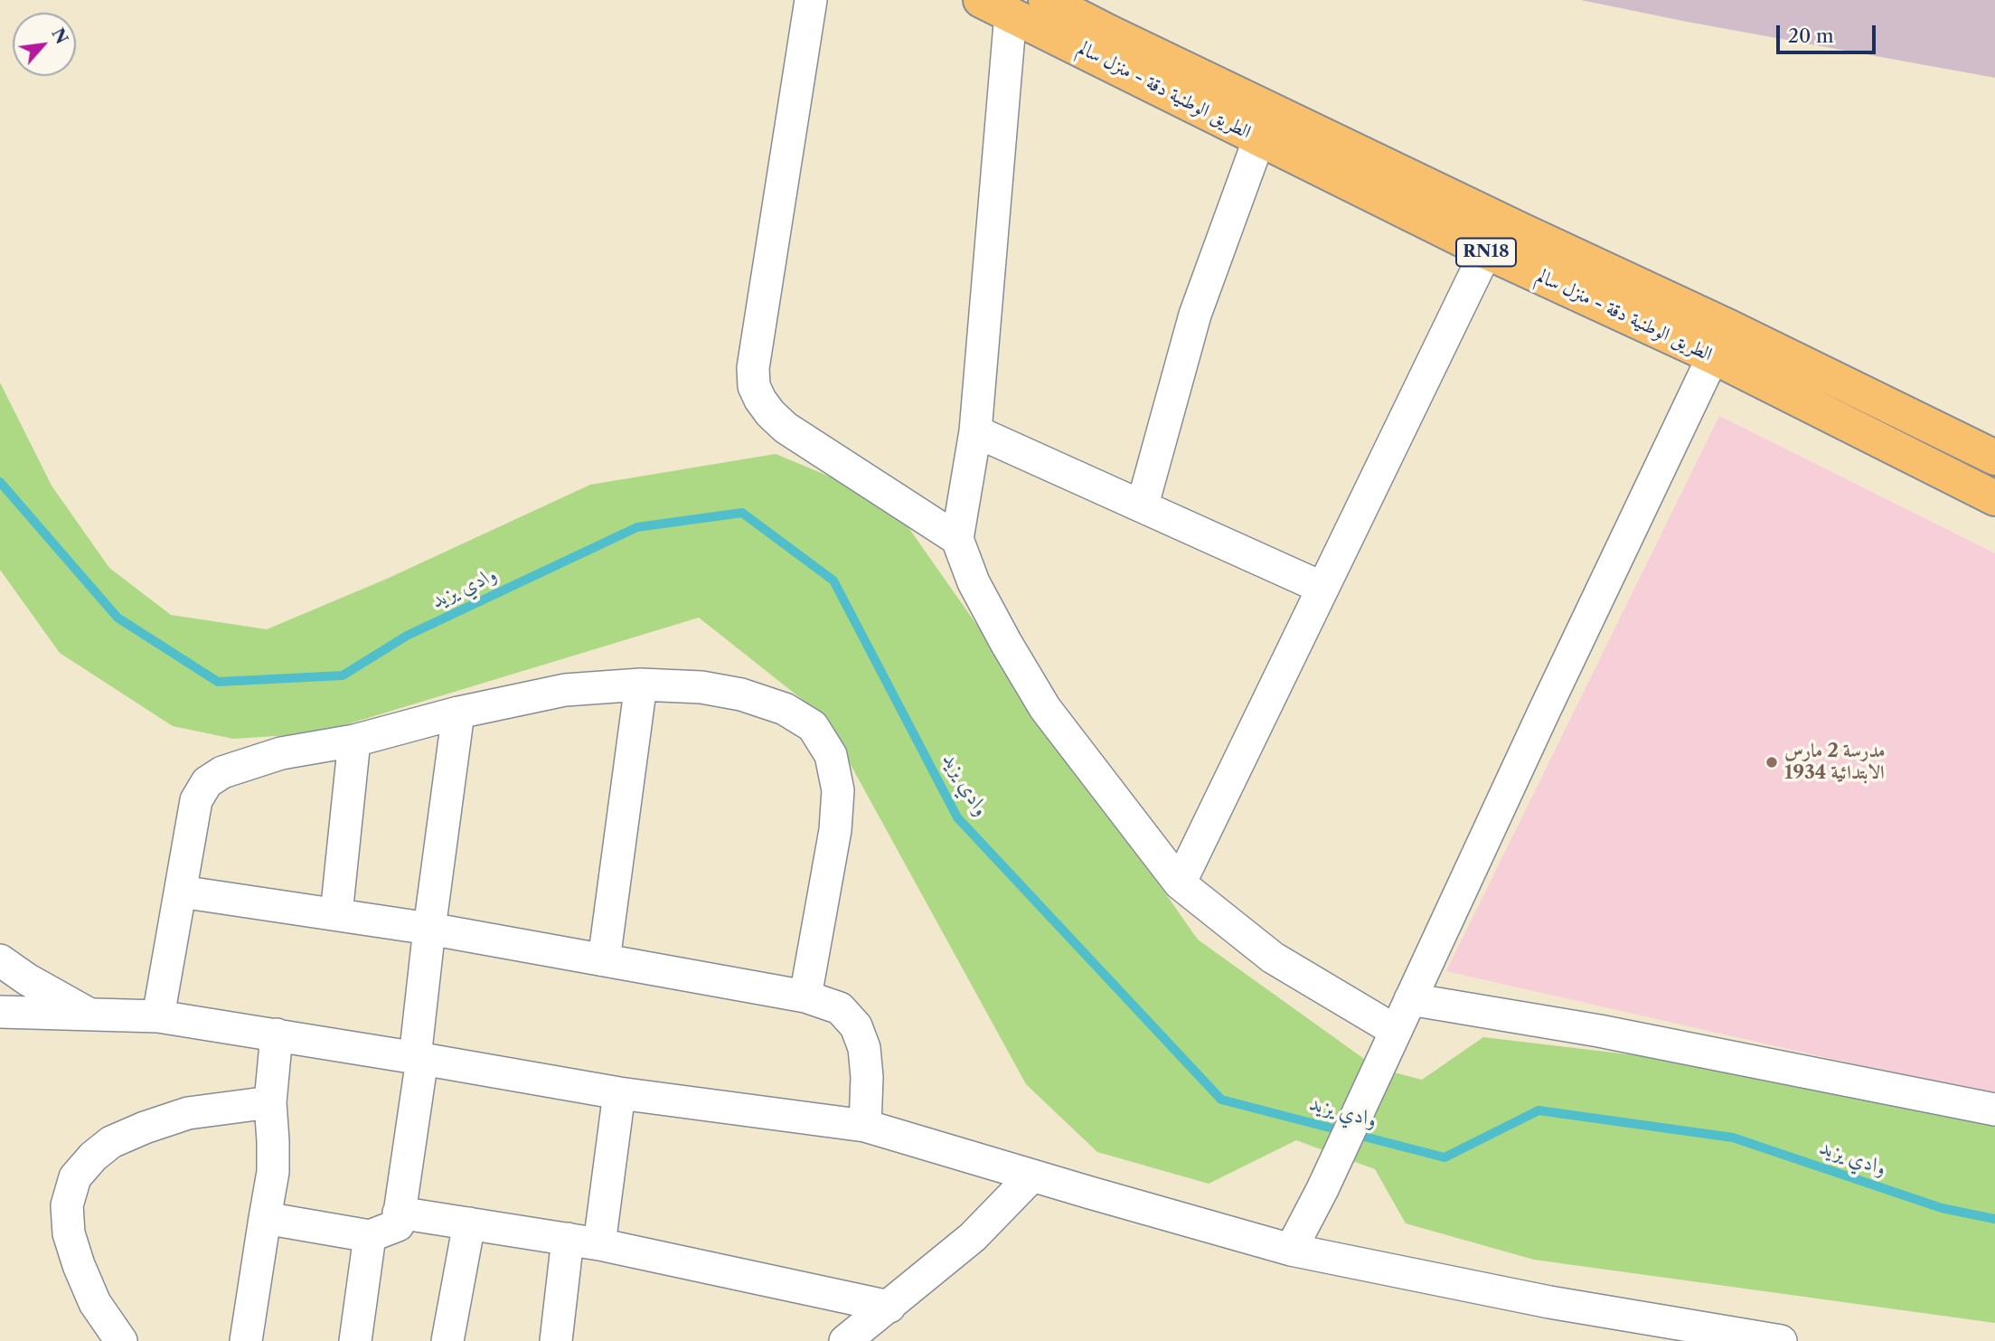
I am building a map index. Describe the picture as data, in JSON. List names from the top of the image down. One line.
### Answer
{"streets":{"main road":["الطريق الوطنية دقة - منزل سالم","RN18"]},"water":["وادي يزيد"],"places":["مدرسة 2 مارس 1934 الابتدائية"],"scale_bar":"20 m","north":"top right"}
